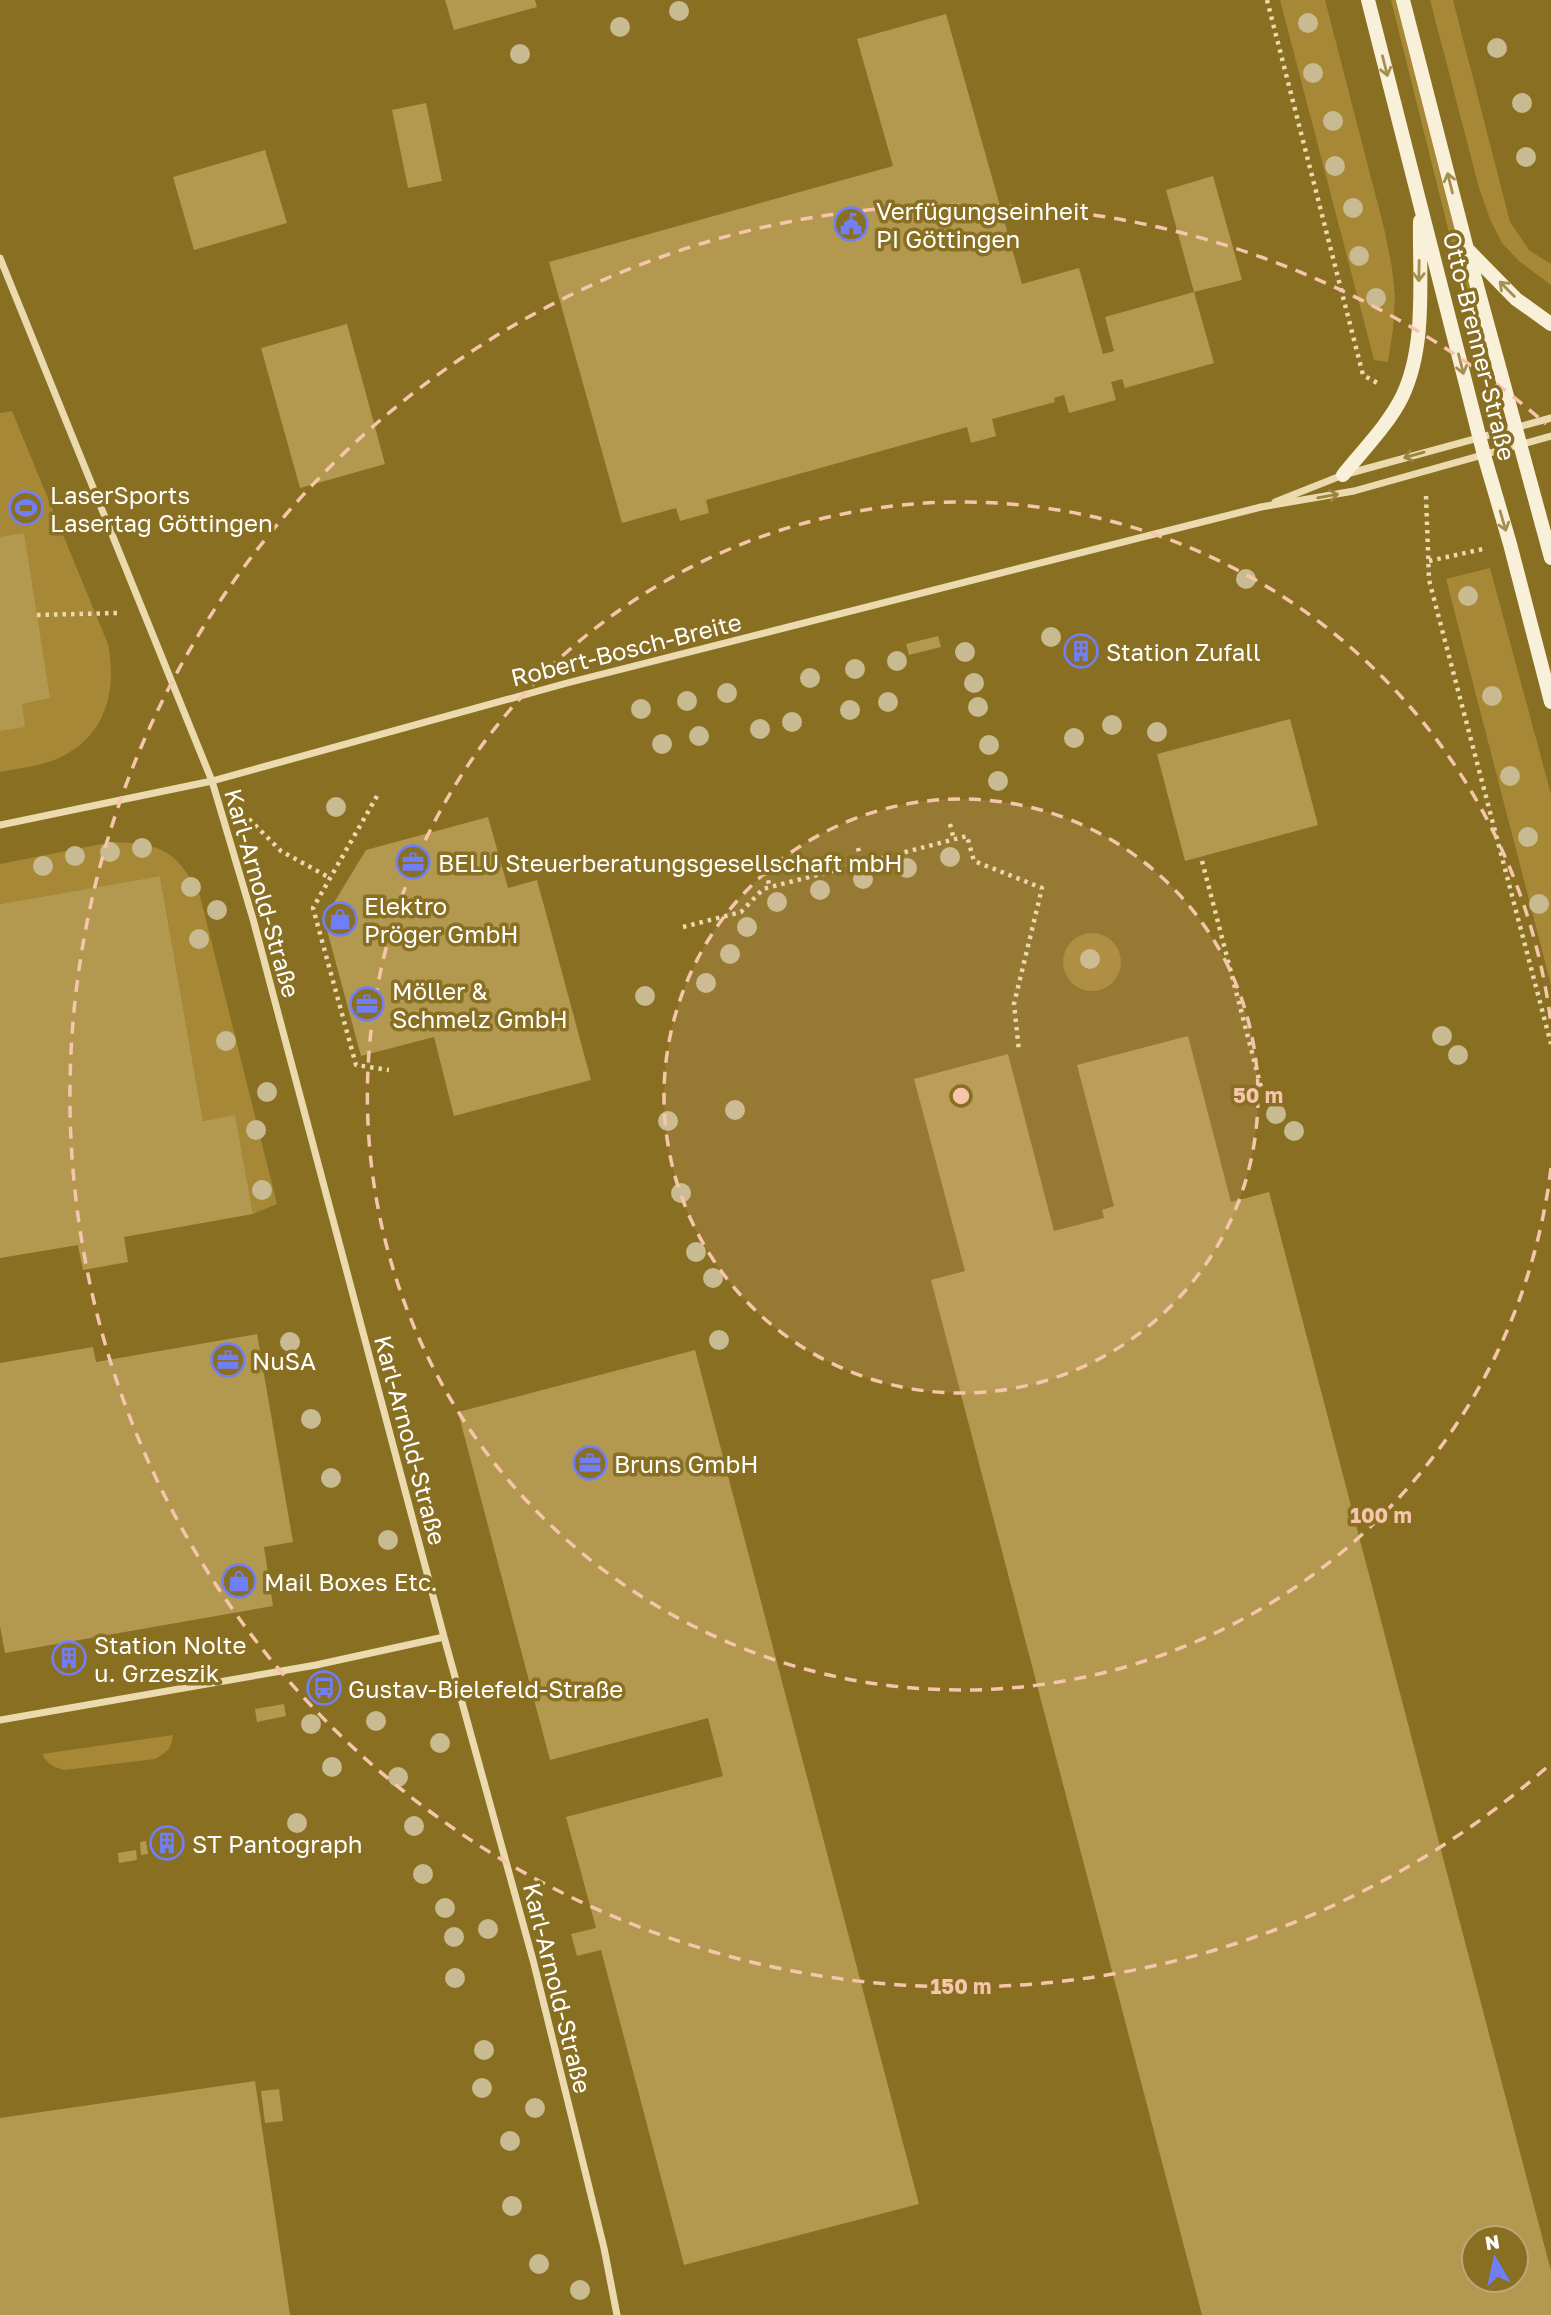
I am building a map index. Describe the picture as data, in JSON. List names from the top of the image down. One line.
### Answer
{"streets":{"main road":["Otto-Brenner-Straße"],"street":["Robert-Bosch-Breite","Karl-Arnold-Straße"]},"crossings":[["Otto-Brenner-Straße","Robert-Bosch-Breite"],["Robert-Bosch-Breite","Karl-Arnold-Straße"]],"places":{"public building":["Verfügungseinheit PI Göttingen"],"sports":["LaserSports Lasertag Göttingen"],"building":["Station Zufall","Station Nolte u. Grzeszik","ST Pantograph"],"office":["BELU Steuerberatungsgesellschaft mbH","Möller & Schmelz GmbH","NuSA","Bruns GmbH"],"shop":["Elektro Pröger GmbH","Mail Boxes Etc."],"bus stop":["Gustav-Bielefeld-Straße"]},"north":"top","rings":["50 m","100 m","150 m"]}
